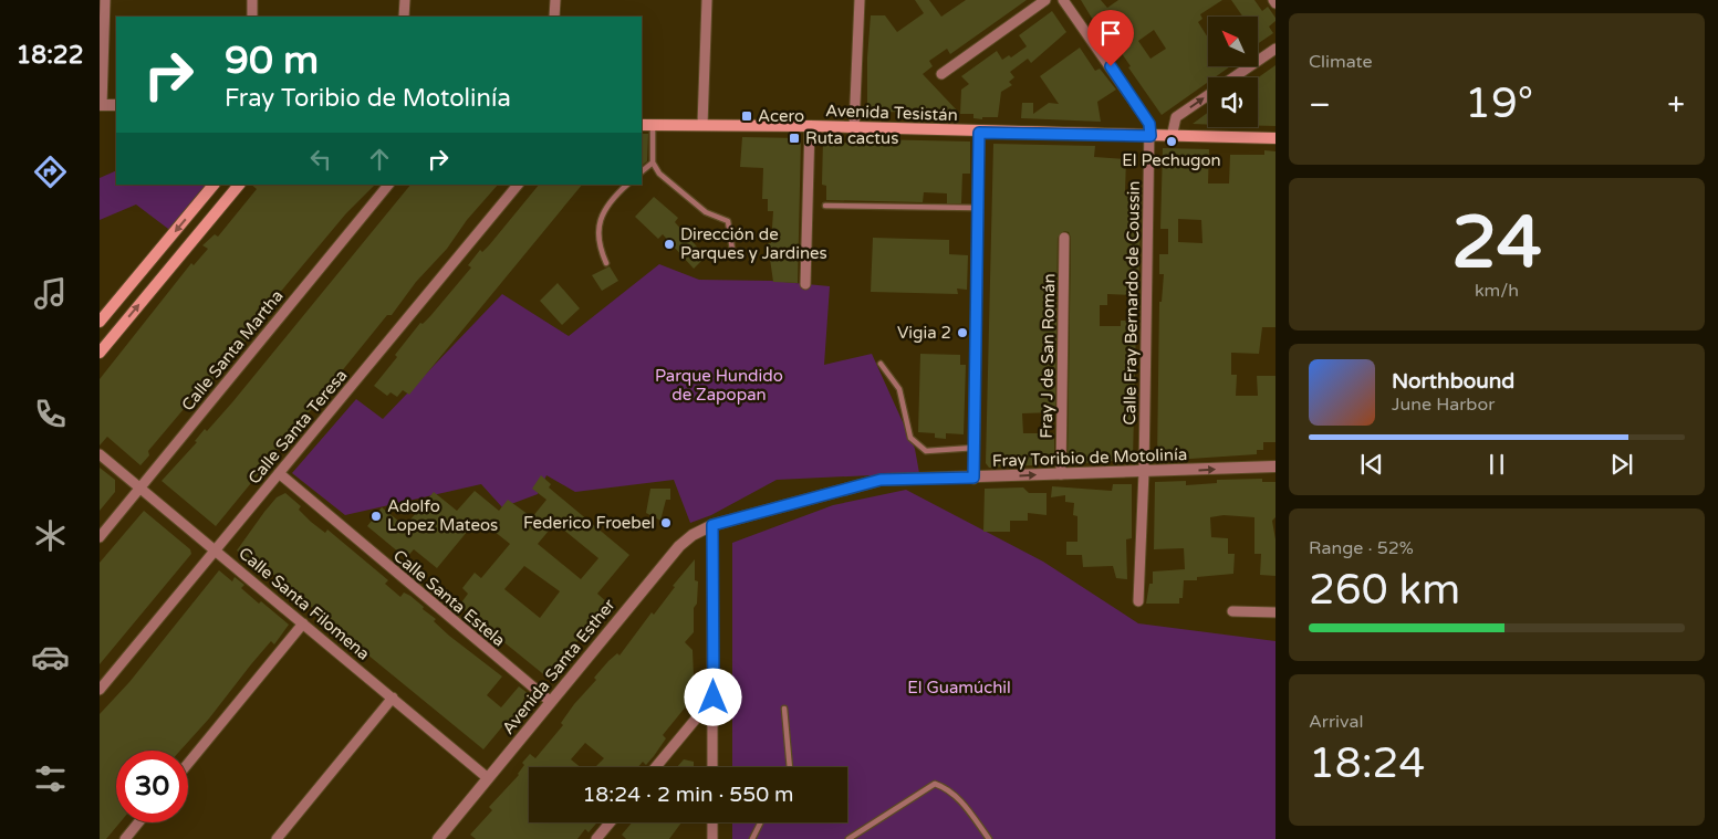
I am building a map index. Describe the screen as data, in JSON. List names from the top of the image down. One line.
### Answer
{"streets":{"main road":["Avenida Tesistán"],"street":["Calle Fray Bernardo de Coussin","Calle Santa Martha","Fray J de San Román","Calle Santa Teresa","Fray Toribio de Motolinía","Calle Santa Estela","Calle Santa Filomena","Avenida Santa Esther"]},"crossings":[["Avenida Tesistán","Calle Fray Bernardo de Coussin"],["Calle Fray Bernardo de Coussin","Fray Toribio de Motolinía"],["Calle Santa Martha","Calle Santa Filomena"],["Fray J de San Román","Fray Toribio de Motolinía"],["Calle Santa Teresa","Calle Santa Estela"],["Calle Santa Teresa","Calle Santa Filomena"],["Fray Toribio de Motolinía","Avenida Santa Esther"],["Calle Santa Estela","Avenida Santa Esther"],["Calle Santa Filomena","Avenida Santa Esther"]],"one_way":["Fray Toribio de Motolinía"],"parks":["Parque Hundido de Zapopan","El Guamúchil"],"places":{"transit":["Acero","Ruta cactus"],"other":["El Pechugon","Dirección de Parques y Jardines","Vigia 2","Adolfo Lopez Mateos","Federico Froebel"]},"north":"top left","page":{"tabs":"18:22","tile":["Climate",["24","km/h"],["Range · 52%","260 km"],["Arrival","18:24"]],"turn":["90 m","Fray Toribio de Motolinía"],"heat":["−","19°","+"],"song":["Northbound","June Harbor"],"limit":"30","trip":"18:24 · 2 min · 550 m"}}
